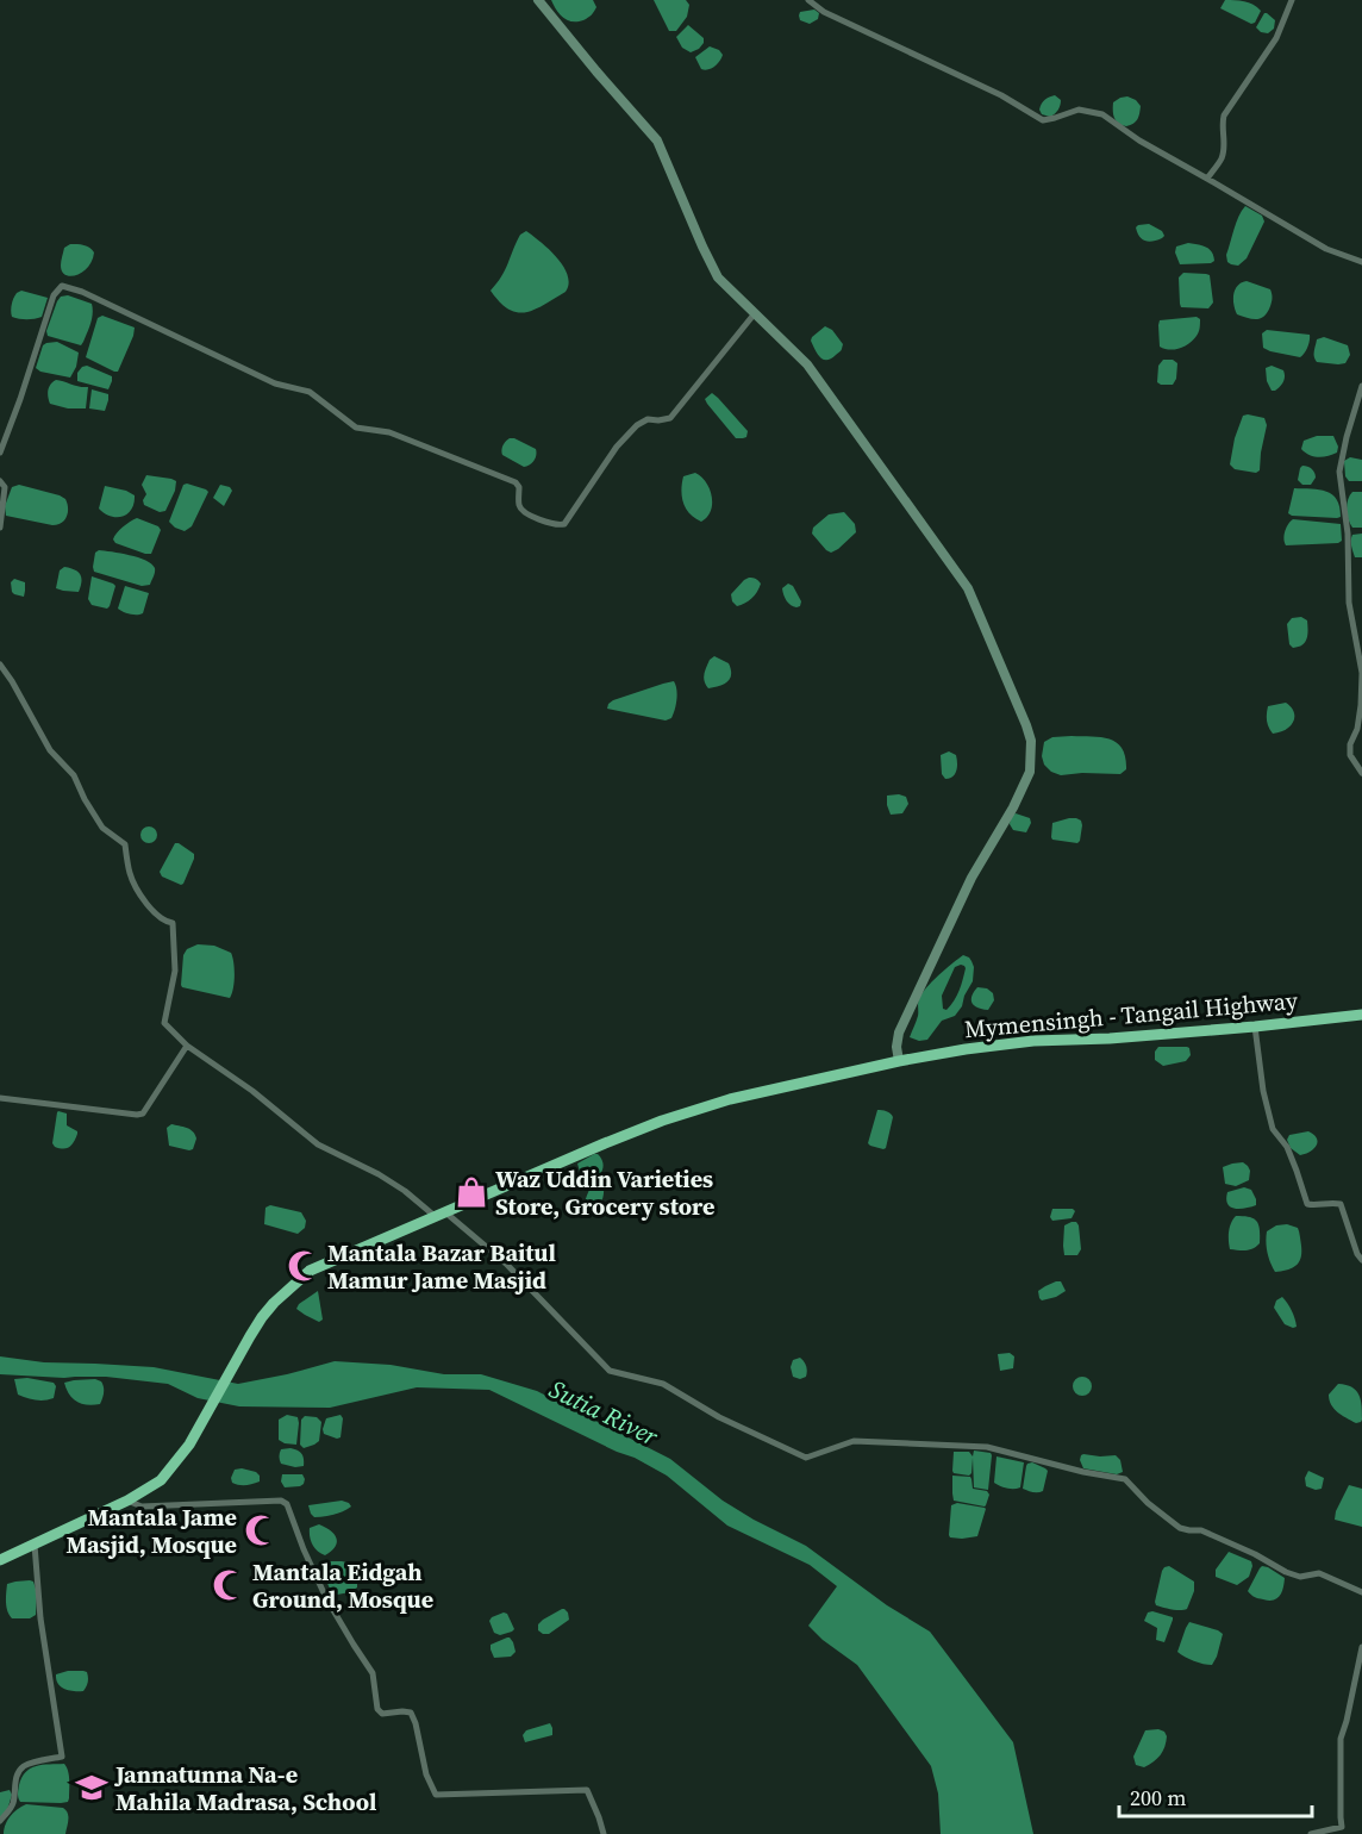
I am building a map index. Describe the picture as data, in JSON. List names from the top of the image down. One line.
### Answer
{"streets":{"highway":["Mymensingh - Tangail Highway"]},"water":["Sutia River"],"places":{"shop":["Waz Uddin Varieties Store, Grocery store"],"mosque":["Mantala Bazar Baitul Mamur Jame Masjid","Mantala Jame Masjid, Mosque","Mantala Eidgah Ground, Mosque"],"school or university":["Jannatunna Na-e Mahila Madrasa, School"]},"scale_bar":"200 m"}
